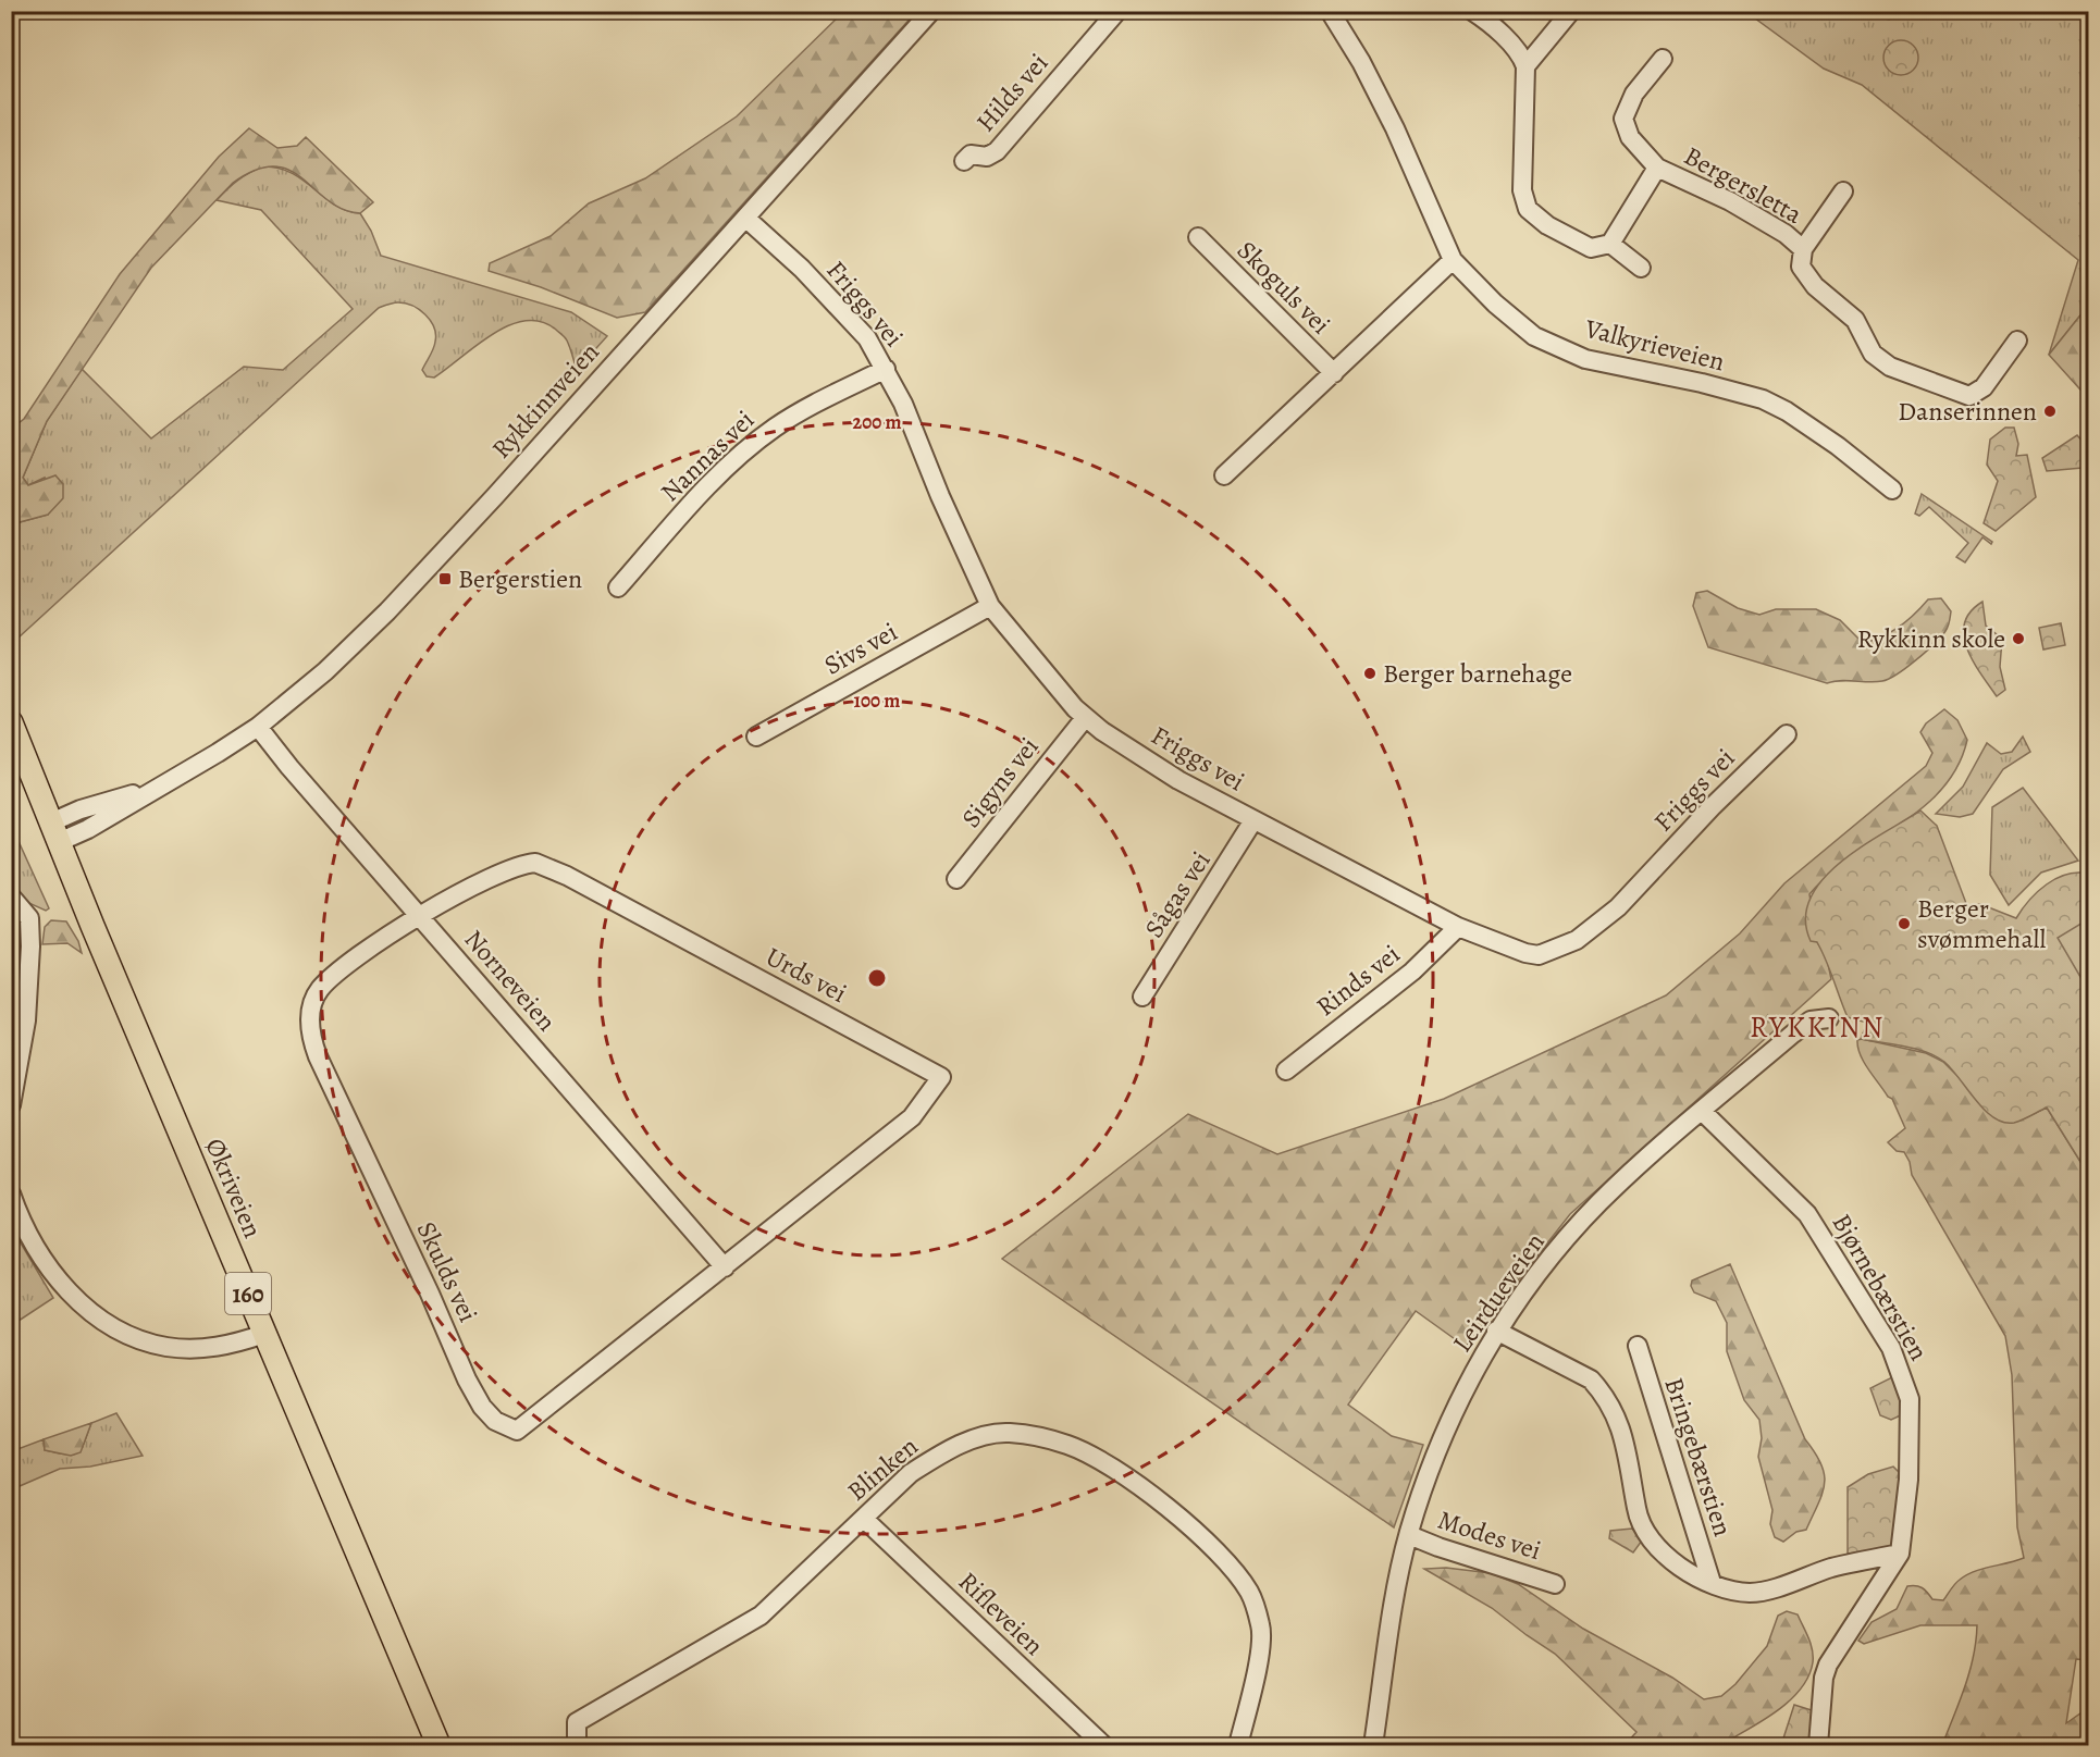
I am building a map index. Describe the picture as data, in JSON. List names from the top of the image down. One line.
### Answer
{"streets":{"main road":["Økriveien","160"],"street":["Hilds vei","Bergersletta","Skoguls vei","Friggs vei","Valkyrieveien","Rykkinnveien","Nannas vei","Sivs vei","Sigyns vei","Sågas vei","Urds vei","Norneveien","Rinds vei","Skulds vei","Bjørnebærstien","Leirdueveien","Bringebærstien","Blinken","Modes vei","Rifleveien"]},"crossings":[["Skoguls vei","Valkyrieveien"],["Friggs vei","Rykkinnveien"],["Friggs vei","Nannas vei"],["Friggs vei","Sivs vei"],["Friggs vei","Sigyns vei"],["Friggs vei","Sågas vei"],["Friggs vei","Rinds vei"],["Rykkinnveien","Norneveien"],["Rykkinnveien","Økriveien"],["Urds vei","Norneveien"],["Urds vei","Skulds vei"],["Norneveien","Skulds vei"],["Bjørnebærstien","Leirdueveien"],["Bjørnebærstien","Bringebærstien"],["Leirdueveien","Bringebærstien"],["Leirdueveien","Modes vei"],["Blinken","Rifleveien"]],"districts":["RYKKINN"],"places":{"other":["Danserinnen","Rykkinn skole","Berger barnehage","Berger svømmehall"],"transit":["Bergerstien"]},"rings":["200 m","100 m"]}
